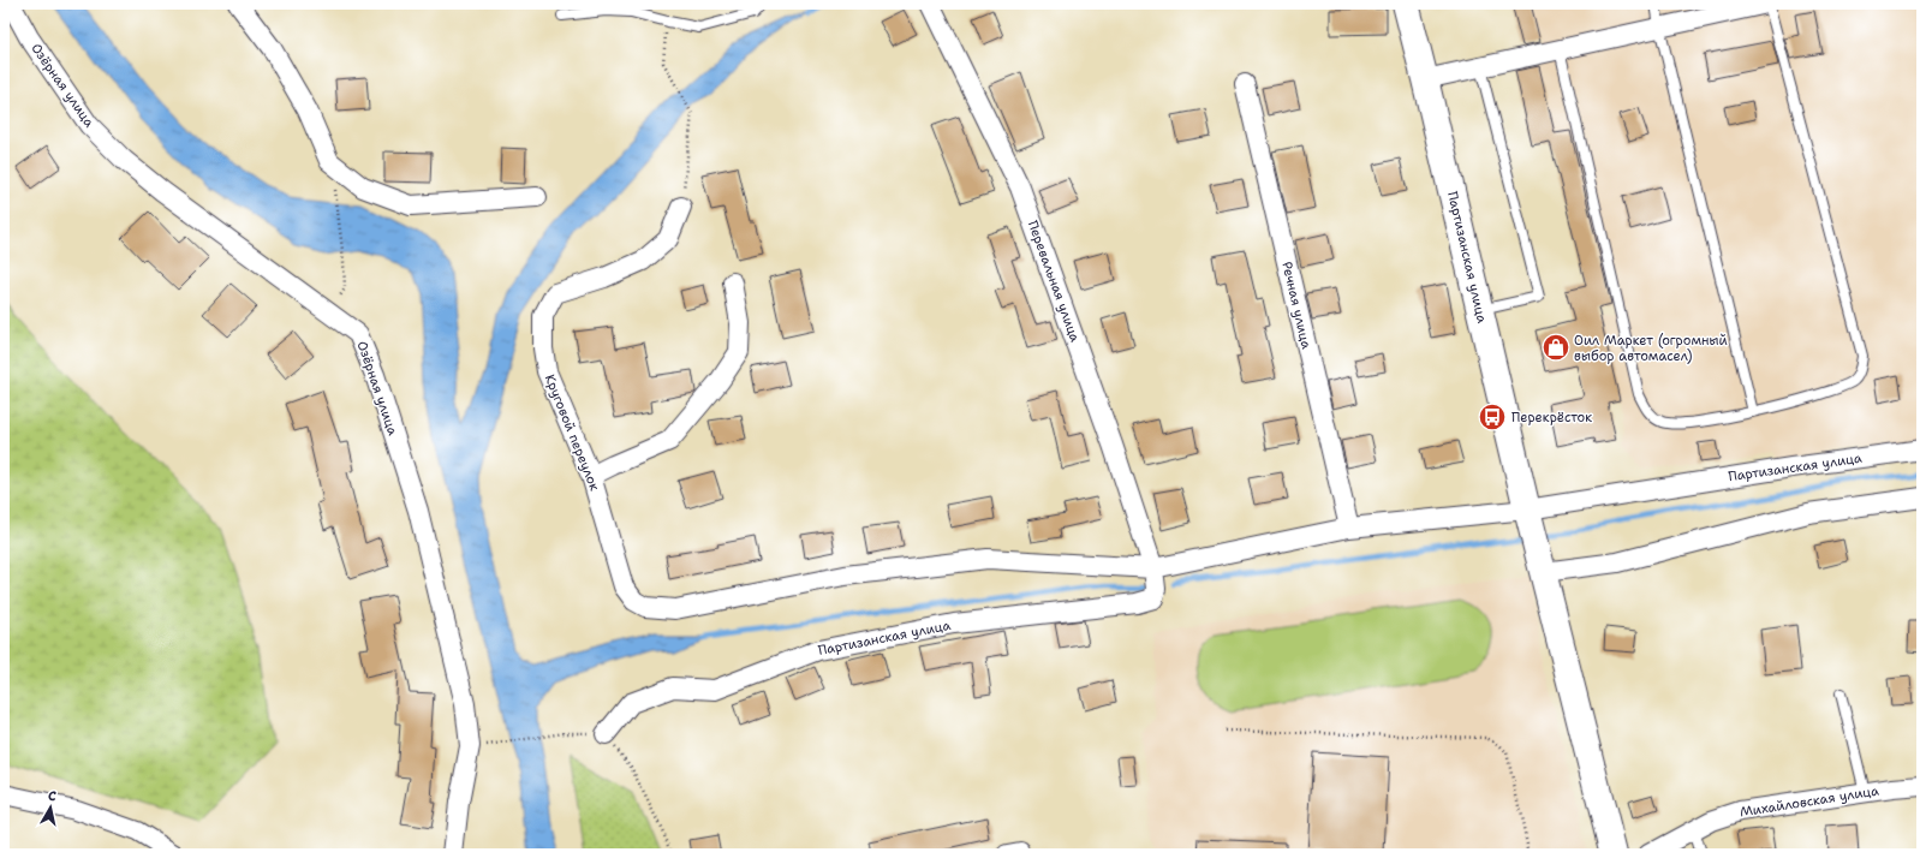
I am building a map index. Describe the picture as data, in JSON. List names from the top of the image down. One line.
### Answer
{"streets":{"highway":["Партизанская улица"],"street":["Озёрная улица","Перевальная улица","Речная улица","Круговой переулок","Михайловская улица"]},"crossings":[["Партизанская улица","Перевальная улица"],["Партизанская улица","Речная улица"],["Партизанская улица","Круговой переулок"]],"places":{"shop":["Оил Маркет (огромный выбор автомасел)"],"bus stop":["Перекрёсток"]},"north":"top"}
